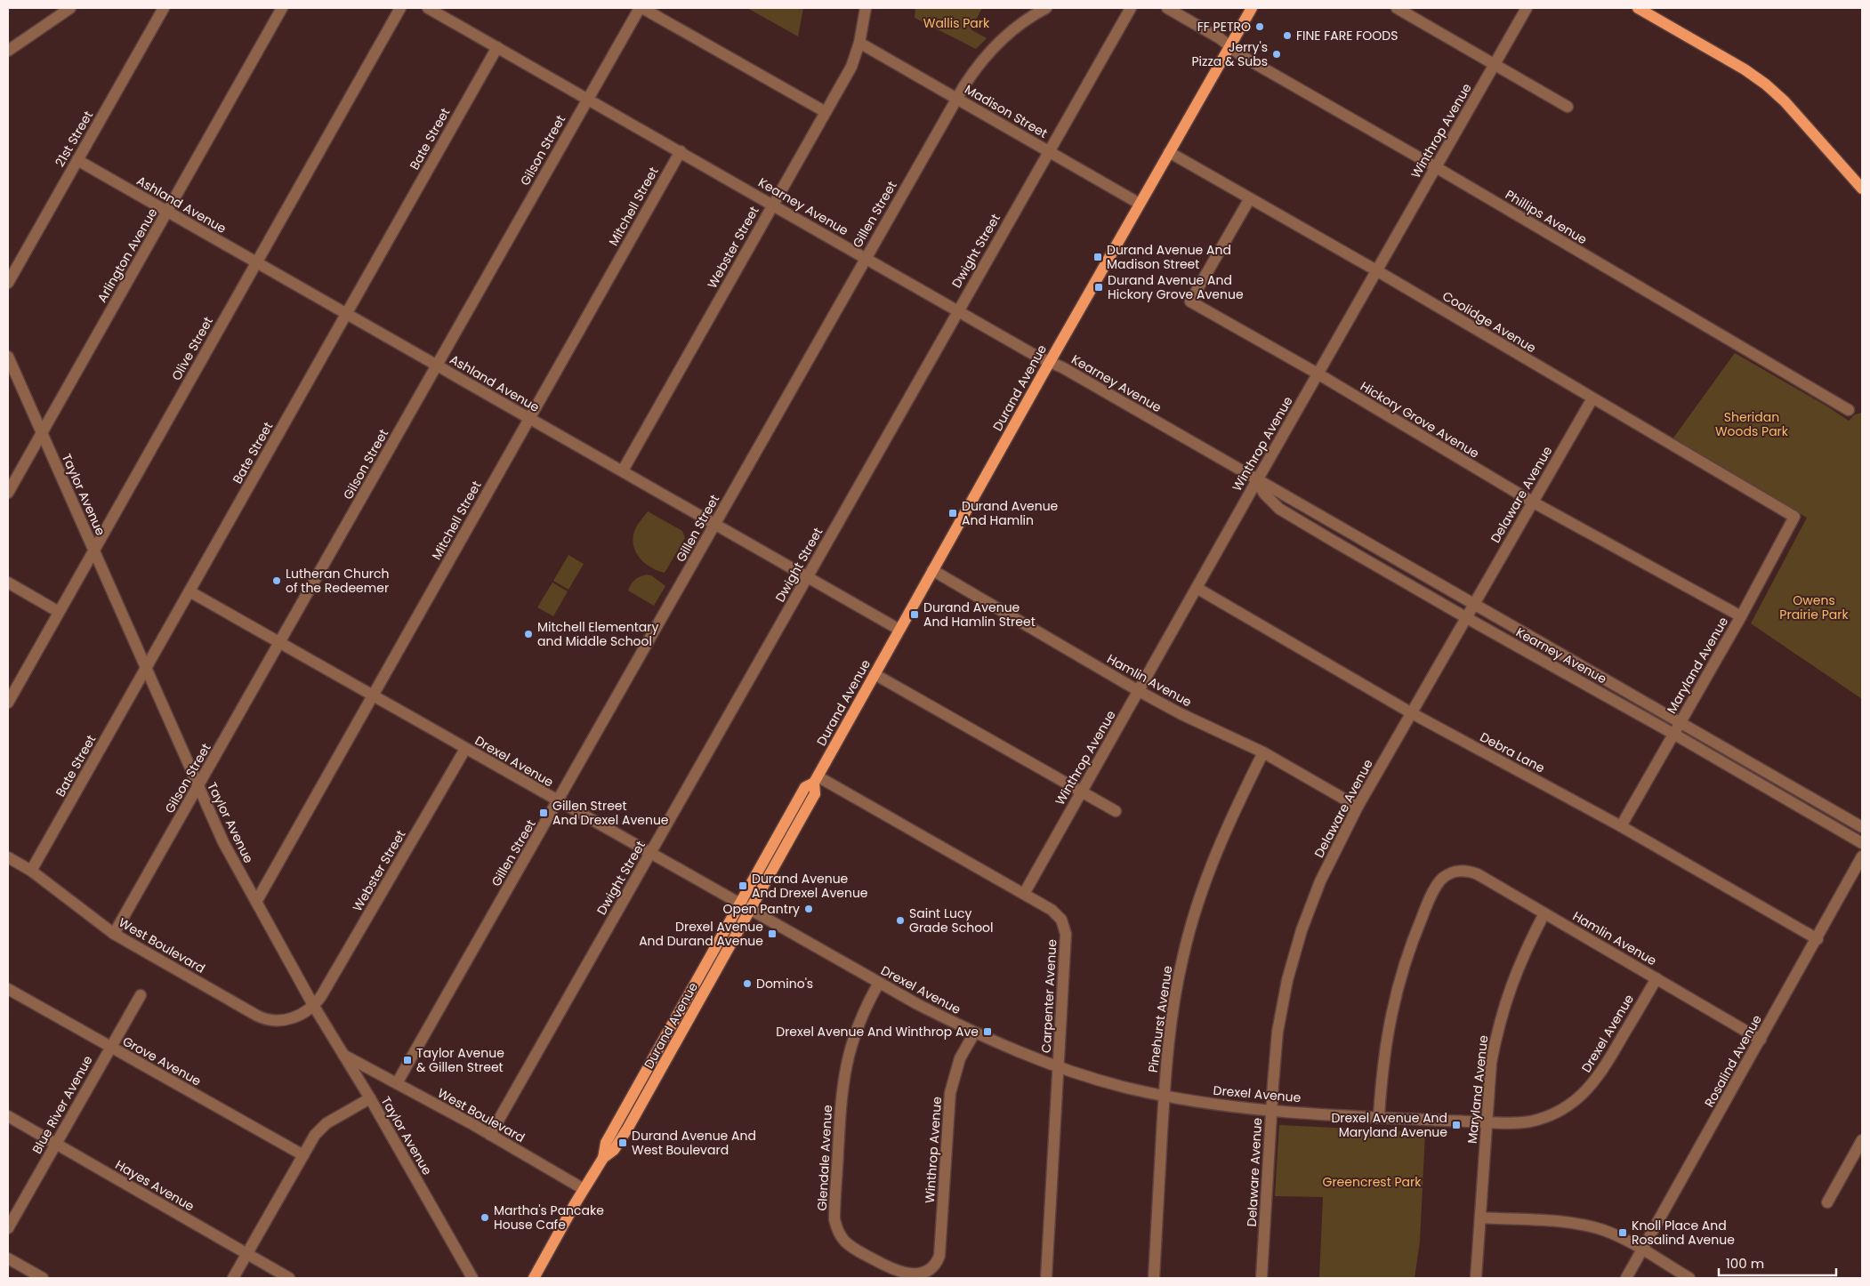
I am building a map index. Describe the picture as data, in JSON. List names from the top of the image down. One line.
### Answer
{"streets":{"main road":["Durand Avenue"],"street":["Madison Street","Winthrop Avenue","21st Street","Bate Street","Gilson Street","Ashland Avenue","Mitchell Street","Kearney Avenue","Gillen Street","Phillips Avenue","Webster Street","Dwight Street","Arlington Avenue","Coolidge Avenue","Olive Street","Hickory Grove Avenue","Taylor Avenue","Delaware Avenue","Maryland Avenue","Hamlin Avenue","Debra Lane","Drexel Avenue","West Boulevard","Carpenter Avenue","Pinehurst Avenue","Grove Avenue","Rosalind Avenue","Blue River Avenue","Glendale Avenue","Hayes Avenue"]},"crossings":[["Madison Street","Gillen Street"],["Madison Street","Webster Street"],["Madison Street","Dwight Street"],["Madison Street","Durand Avenue"],["Winthrop Avenue","Kearney Avenue"],["Winthrop Avenue","Phillips Avenue"],["Winthrop Avenue","Coolidge Avenue"],["Winthrop Avenue","Hickory Grove Avenue"],["Winthrop Avenue","Hamlin Avenue"],["Winthrop Avenue","Debra Lane"],["Winthrop Avenue","Drexel Avenue"],["Winthrop Avenue","Carpenter Avenue"],["Winthrop Avenue","Glendale Avenue"],["21st Street","Ashland Avenue"],["Bate Street","Ashland Avenue"],["Bate Street","Kearney Avenue"],["Bate Street","Taylor Avenue"],["Bate Street","Drexel Avenue"],["Bate Street","West Boulevard"],["Gilson Street","Ashland Avenue"],["Gilson Street","Kearney Avenue"],["Gilson Street","Taylor Avenue"],["Gilson Street","Drexel Avenue"],["Gilson Street","West Boulevard"],["Ashland Avenue","Mitchell Street"],["Ashland Avenue","Gillen Street"],["Ashland Avenue","Webster Street"],["Ashland Avenue","Dwight Street"],["Ashland Avenue","Arlington Avenue"],["Ashland Avenue","Olive Street"],["Ashland Avenue","Durand Avenue"],["Mitchell Street","Kearney Avenue"],["Mitchell Street","Taylor Avenue"],["Mitchell Street","Drexel Avenue"],["Kearney Avenue","Gillen Street"],["Kearney Avenue","Webster Street"],["Kearney Avenue","Dwight Street"],["Kearney Avenue","Durand Avenue"],["Kearney Avenue","Delaware Avenue"],["Kearney Avenue","Maryland Avenue"],["Gillen Street","Drexel Avenue"],["Gillen Street","West Boulevard"],["Phillips Avenue","Durand Avenue"],["Webster Street","Taylor Avenue"],["Webster Street","Drexel Avenue"],["Webster Street","West Boulevard"],["Dwight Street","Drexel Avenue"],["Dwight Street","West Boulevard"],["Arlington Avenue","Taylor Avenue"],["Coolidge Avenue","Durand Avenue"],["Coolidge Avenue","Hickory Grove Avenue"],["Coolidge Avenue","Delaware Avenue"],["Coolidge Avenue","Maryland Avenue"],["Olive Street","Taylor Avenue"],["Durand Avenue","Hamlin Avenue"],["Durand Avenue","Drexel Avenue"],["Durand Avenue","West Boulevard"],["Durand Avenue","Carpenter Avenue"],["Hickory Grove Avenue","Delaware Avenue"],["Hickory Grove Avenue","Maryland Avenue"],["Taylor Avenue","West Boulevard"],["Delaware Avenue","Hamlin Avenue"],["Delaware Avenue","Debra Lane"],["Delaware Avenue","Drexel Avenue"],["Maryland Avenue","Hamlin Avenue"],["Maryland Avenue","Debra Lane"],["Maryland Avenue","Drexel Avenue"],["Hamlin Avenue","Drexel Avenue"],["Hamlin Avenue","Pinehurst Avenue"],["Hamlin Avenue","Rosalind Avenue"],["Debra Lane","Rosalind Avenue"],["Drexel Avenue","Carpenter Avenue"],["Drexel Avenue","Pinehurst Avenue"],["Drexel Avenue","Glendale Avenue"],["Grove Avenue","Blue River Avenue"],["Blue River Avenue","Hayes Avenue"]],"parks":["Wallis Park","Sheridan Woods Park","Owens Prairie Park","Greencrest Park"],"places":{"other":["FF PETRO","FINE FARE FOODS","Jerry's Pizza & Subs","Lutheran Church of the Redeemer","Mitchell Elementary and Middle School","Open Pantry","Saint Lucy Grade School","Domino's","Martha's Pancake House Cafe"],"transit":["Durand Avenue And Madison Street","Durand Avenue And Hickory Grove Avenue","Durand Avenue And Hamlin","Durand Avenue And Hamlin Street","Gillen Street And Drexel Avenue","Durand Avenue And Drexel Avenue","Drexel Avenue And Durand Avenue","Drexel Avenue And Winthrop Ave","Taylor Avenue & Gillen Street","Drexel Avenue And Maryland Avenue","Durand Avenue And West Boulevard","Knoll Place And Rosalind Avenue"]},"scale_bar":"100 m"}
